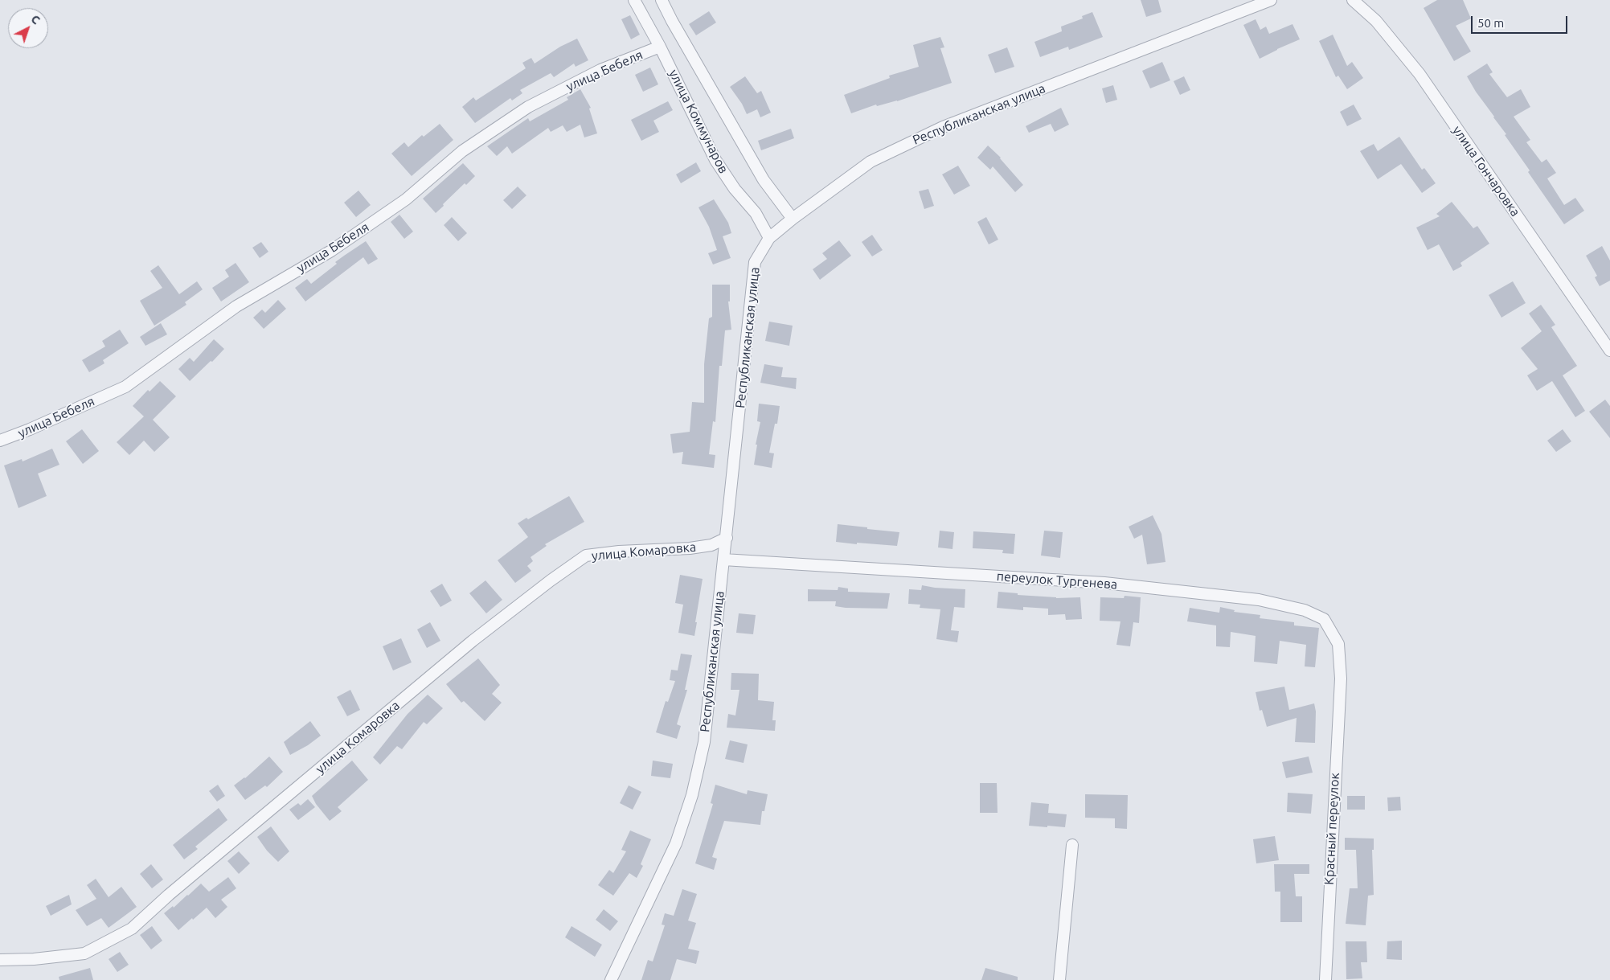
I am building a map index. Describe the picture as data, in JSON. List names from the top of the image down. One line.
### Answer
{"streets":{"street":["улица Бебеля","Республиканская улица","улица Коммунаров","улица Гончаровка","улица Комаровка","переулок Тургенева","Красный переулок"]},"crossings":[["улица Бебеля","улица Коммунаров"],["Республиканская улица","улица Коммунаров"],["Республиканская улица","улица Комаровка"],["Республиканская улица","переулок Тургенева"],["переулок Тургенева","Красный переулок"]],"scale_bar":"50 m","north":"top right"}
